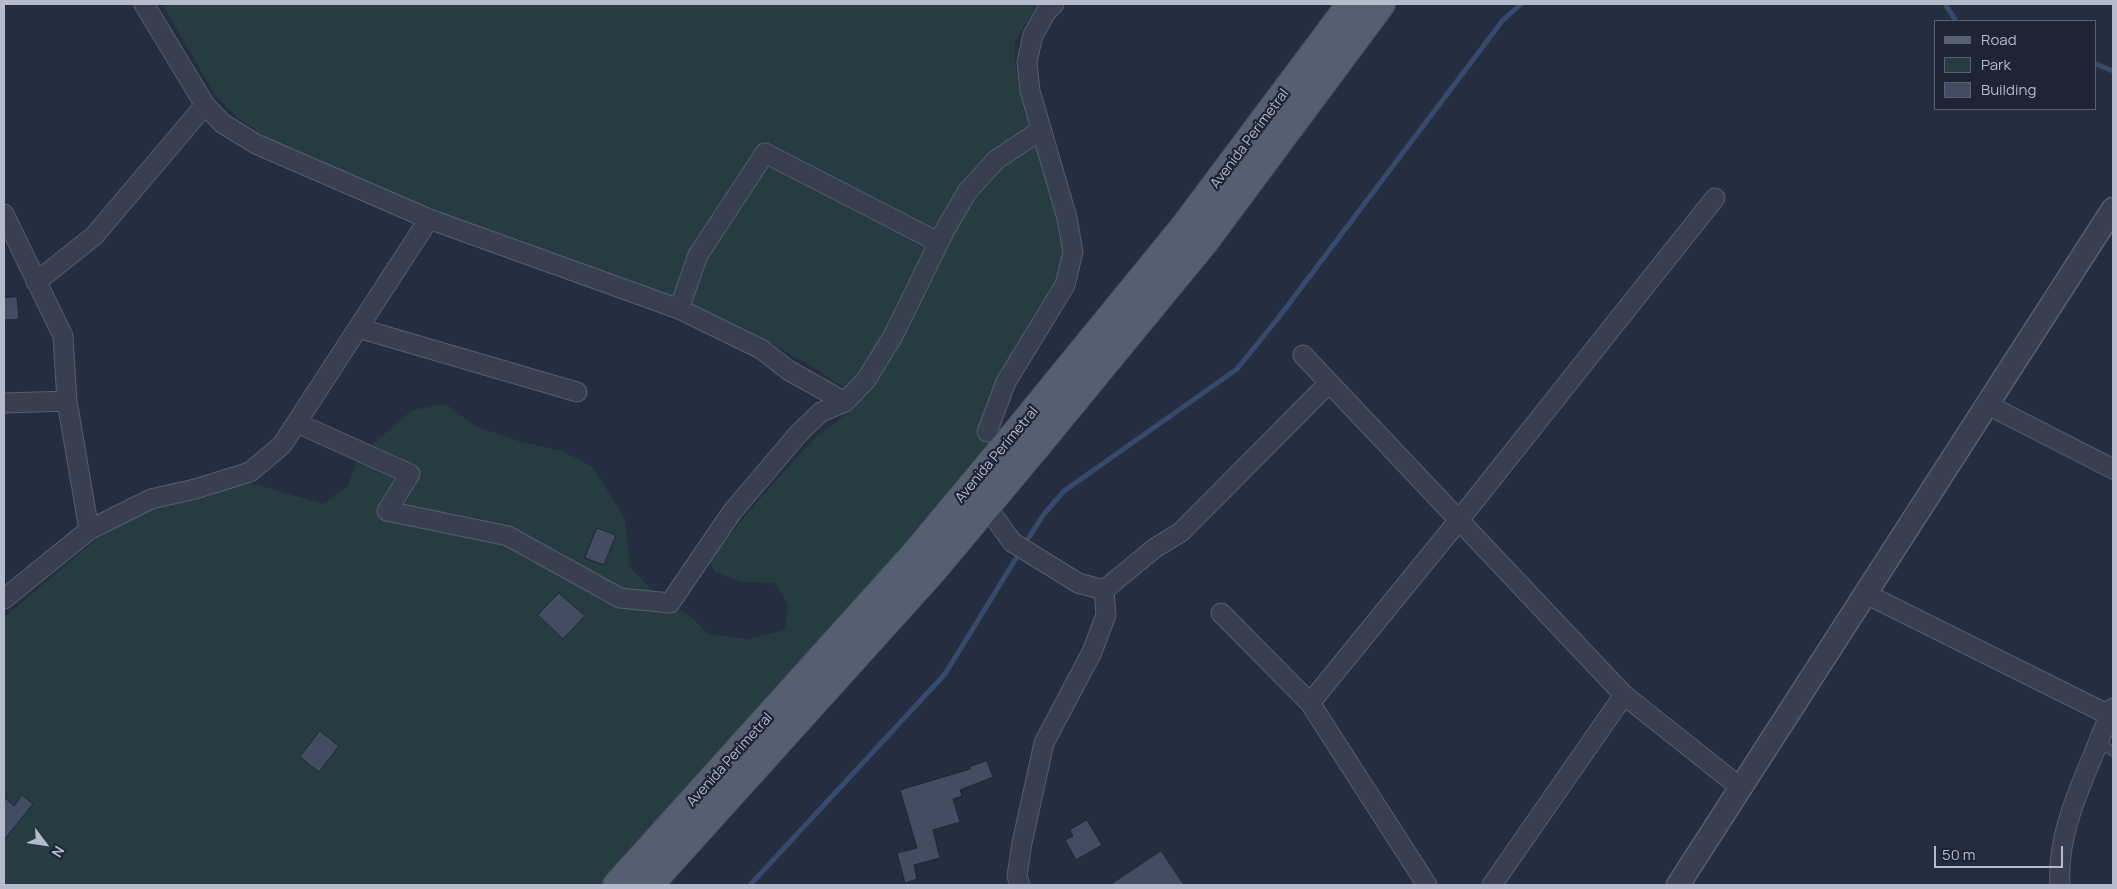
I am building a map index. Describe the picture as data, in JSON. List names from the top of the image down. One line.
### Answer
{"streets":{"main road":["Avenida Perimetral"]},"legend":["Road","Park","Building"],"scale_bar":"50 m","north":"bottom right"}
